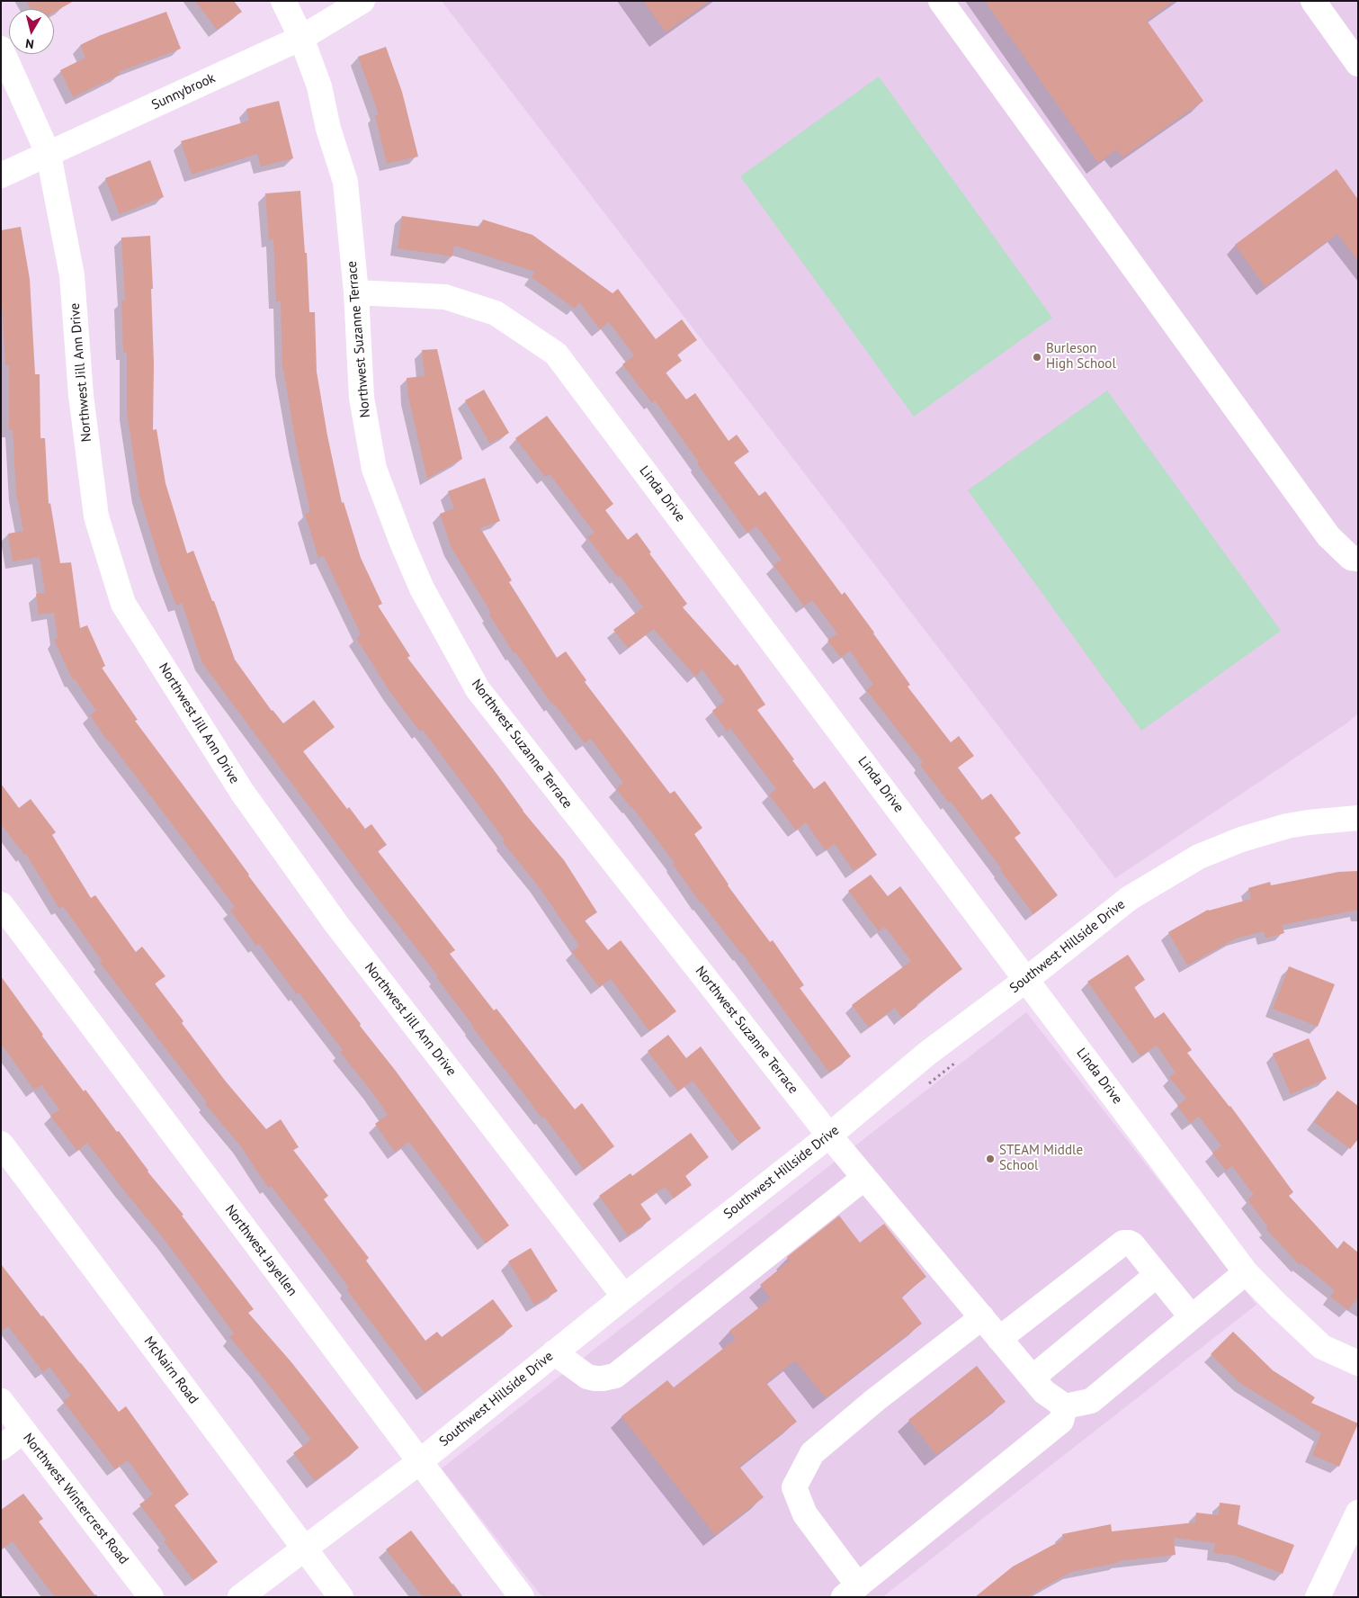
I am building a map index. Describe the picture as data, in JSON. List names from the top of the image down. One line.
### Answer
{"streets":{"street":["Sunnybrook","Northwest Suzanne Terrace","Northwest Jill Ann Drive","Linda Drive","Southwest Hillside Drive","Northwest Jayellen","McNairn Road","Northwest Wintercrest Road"]},"crossings":[["Sunnybrook","Northwest Suzanne Terrace"],["Sunnybrook","Northwest Jill Ann Drive"],["Northwest Suzanne Terrace","Linda Drive"],["Northwest Suzanne Terrace","Southwest Hillside Drive"],["Northwest Jill Ann Drive","Southwest Hillside Drive"],["Linda Drive","Southwest Hillside Drive"],["Southwest Hillside Drive","Northwest Jayellen"],["Southwest Hillside Drive","McNairn Road"]],"places":["Burleson High School","STEAM Middle School"],"north":"bottom"}
